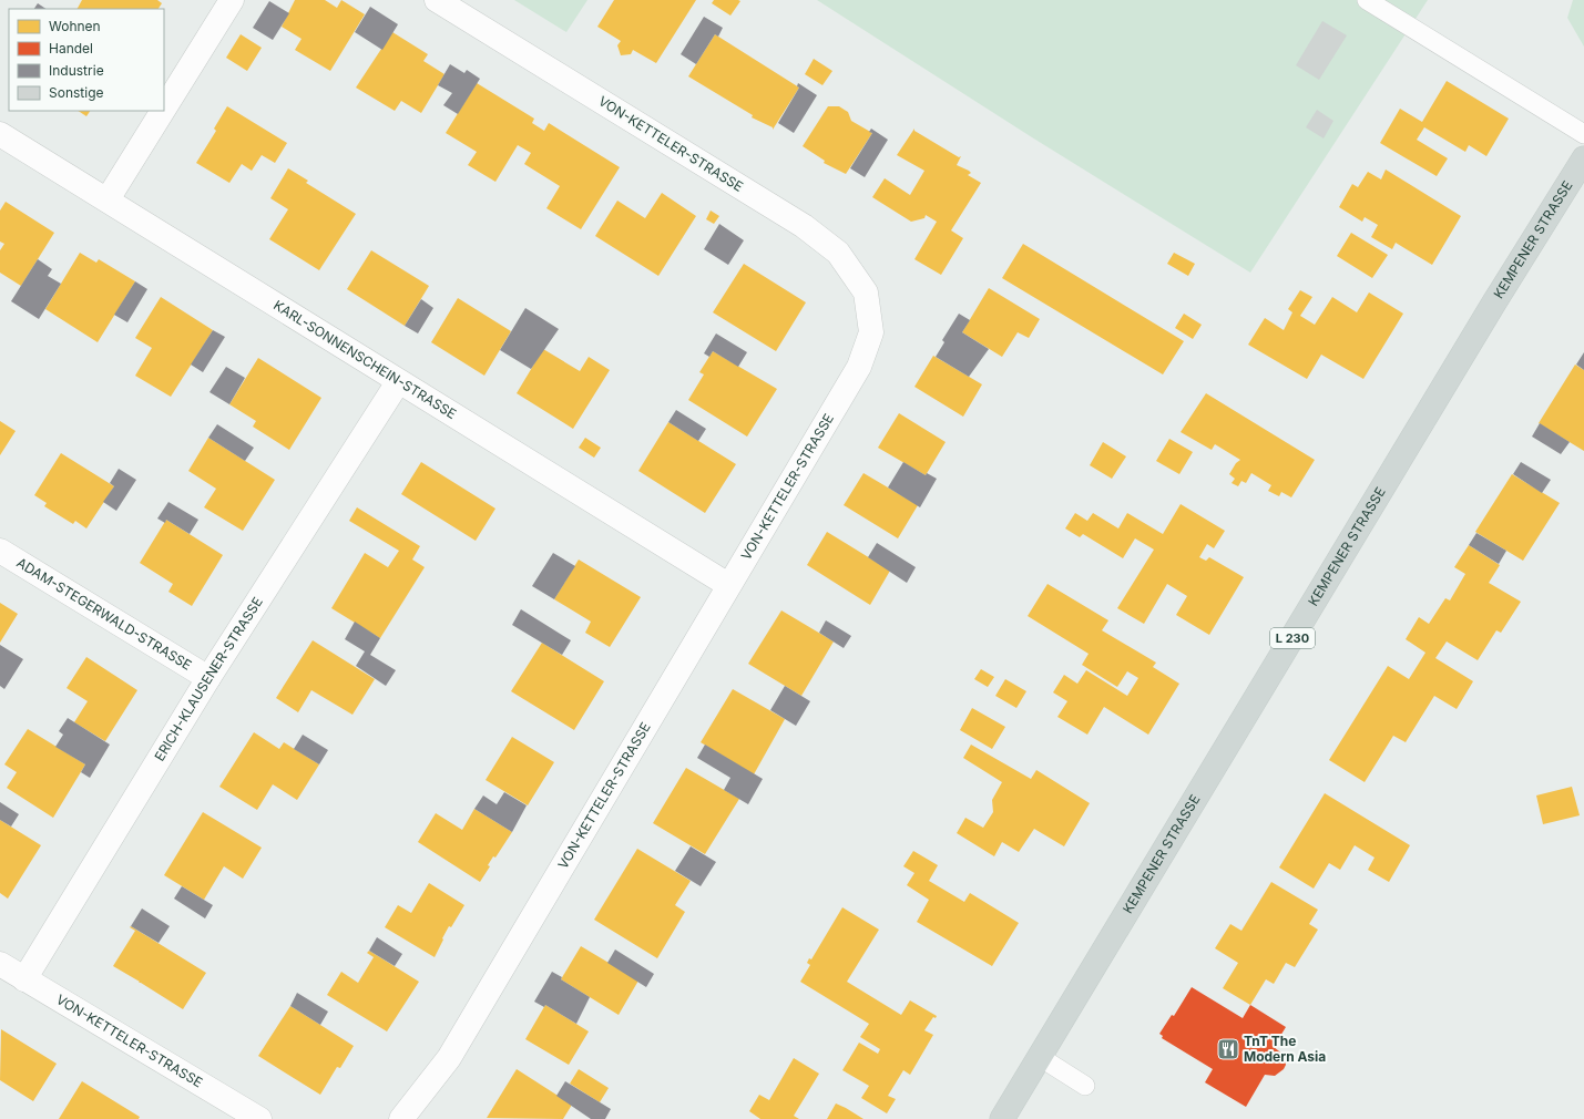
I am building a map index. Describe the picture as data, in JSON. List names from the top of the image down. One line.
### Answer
{"streets":{"main road":["KEMPENER STRASSE","L 230"],"street":["VON-KETTELER-STRASSE","KARL-SONNENSCHEIN-STRASSE","ADAM-STEGERWALD-STRASSE","ERICH-KLAUSENER-STRASSE"]},"crossings":[["VON-KETTELER-STRASSE","KARL-SONNENSCHEIN-STRASSE"],["VON-KETTELER-STRASSE","ERICH-KLAUSENER-STRASSE"],["KARL-SONNENSCHEIN-STRASSE","ERICH-KLAUSENER-STRASSE"],["ADAM-STEGERWALD-STRASSE","ERICH-KLAUSENER-STRASSE"]],"places":{"restaurant":["TnT The Modern Asia"]},"legend":["Wohnen","Handel","Industrie","Sonstige"]}
